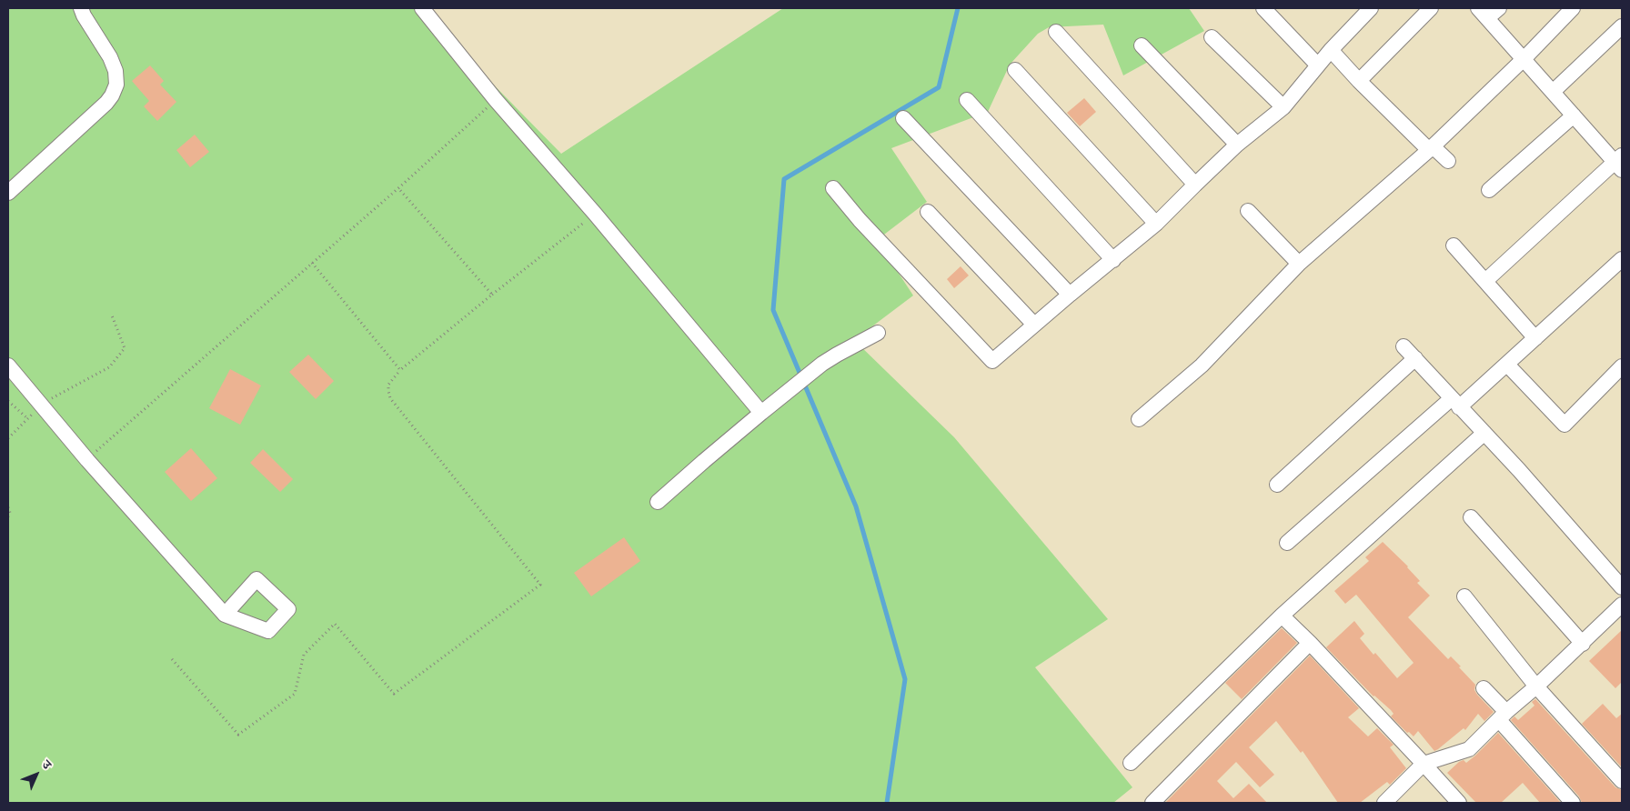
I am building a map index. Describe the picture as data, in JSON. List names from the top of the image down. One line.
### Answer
{"north":"top right"}
